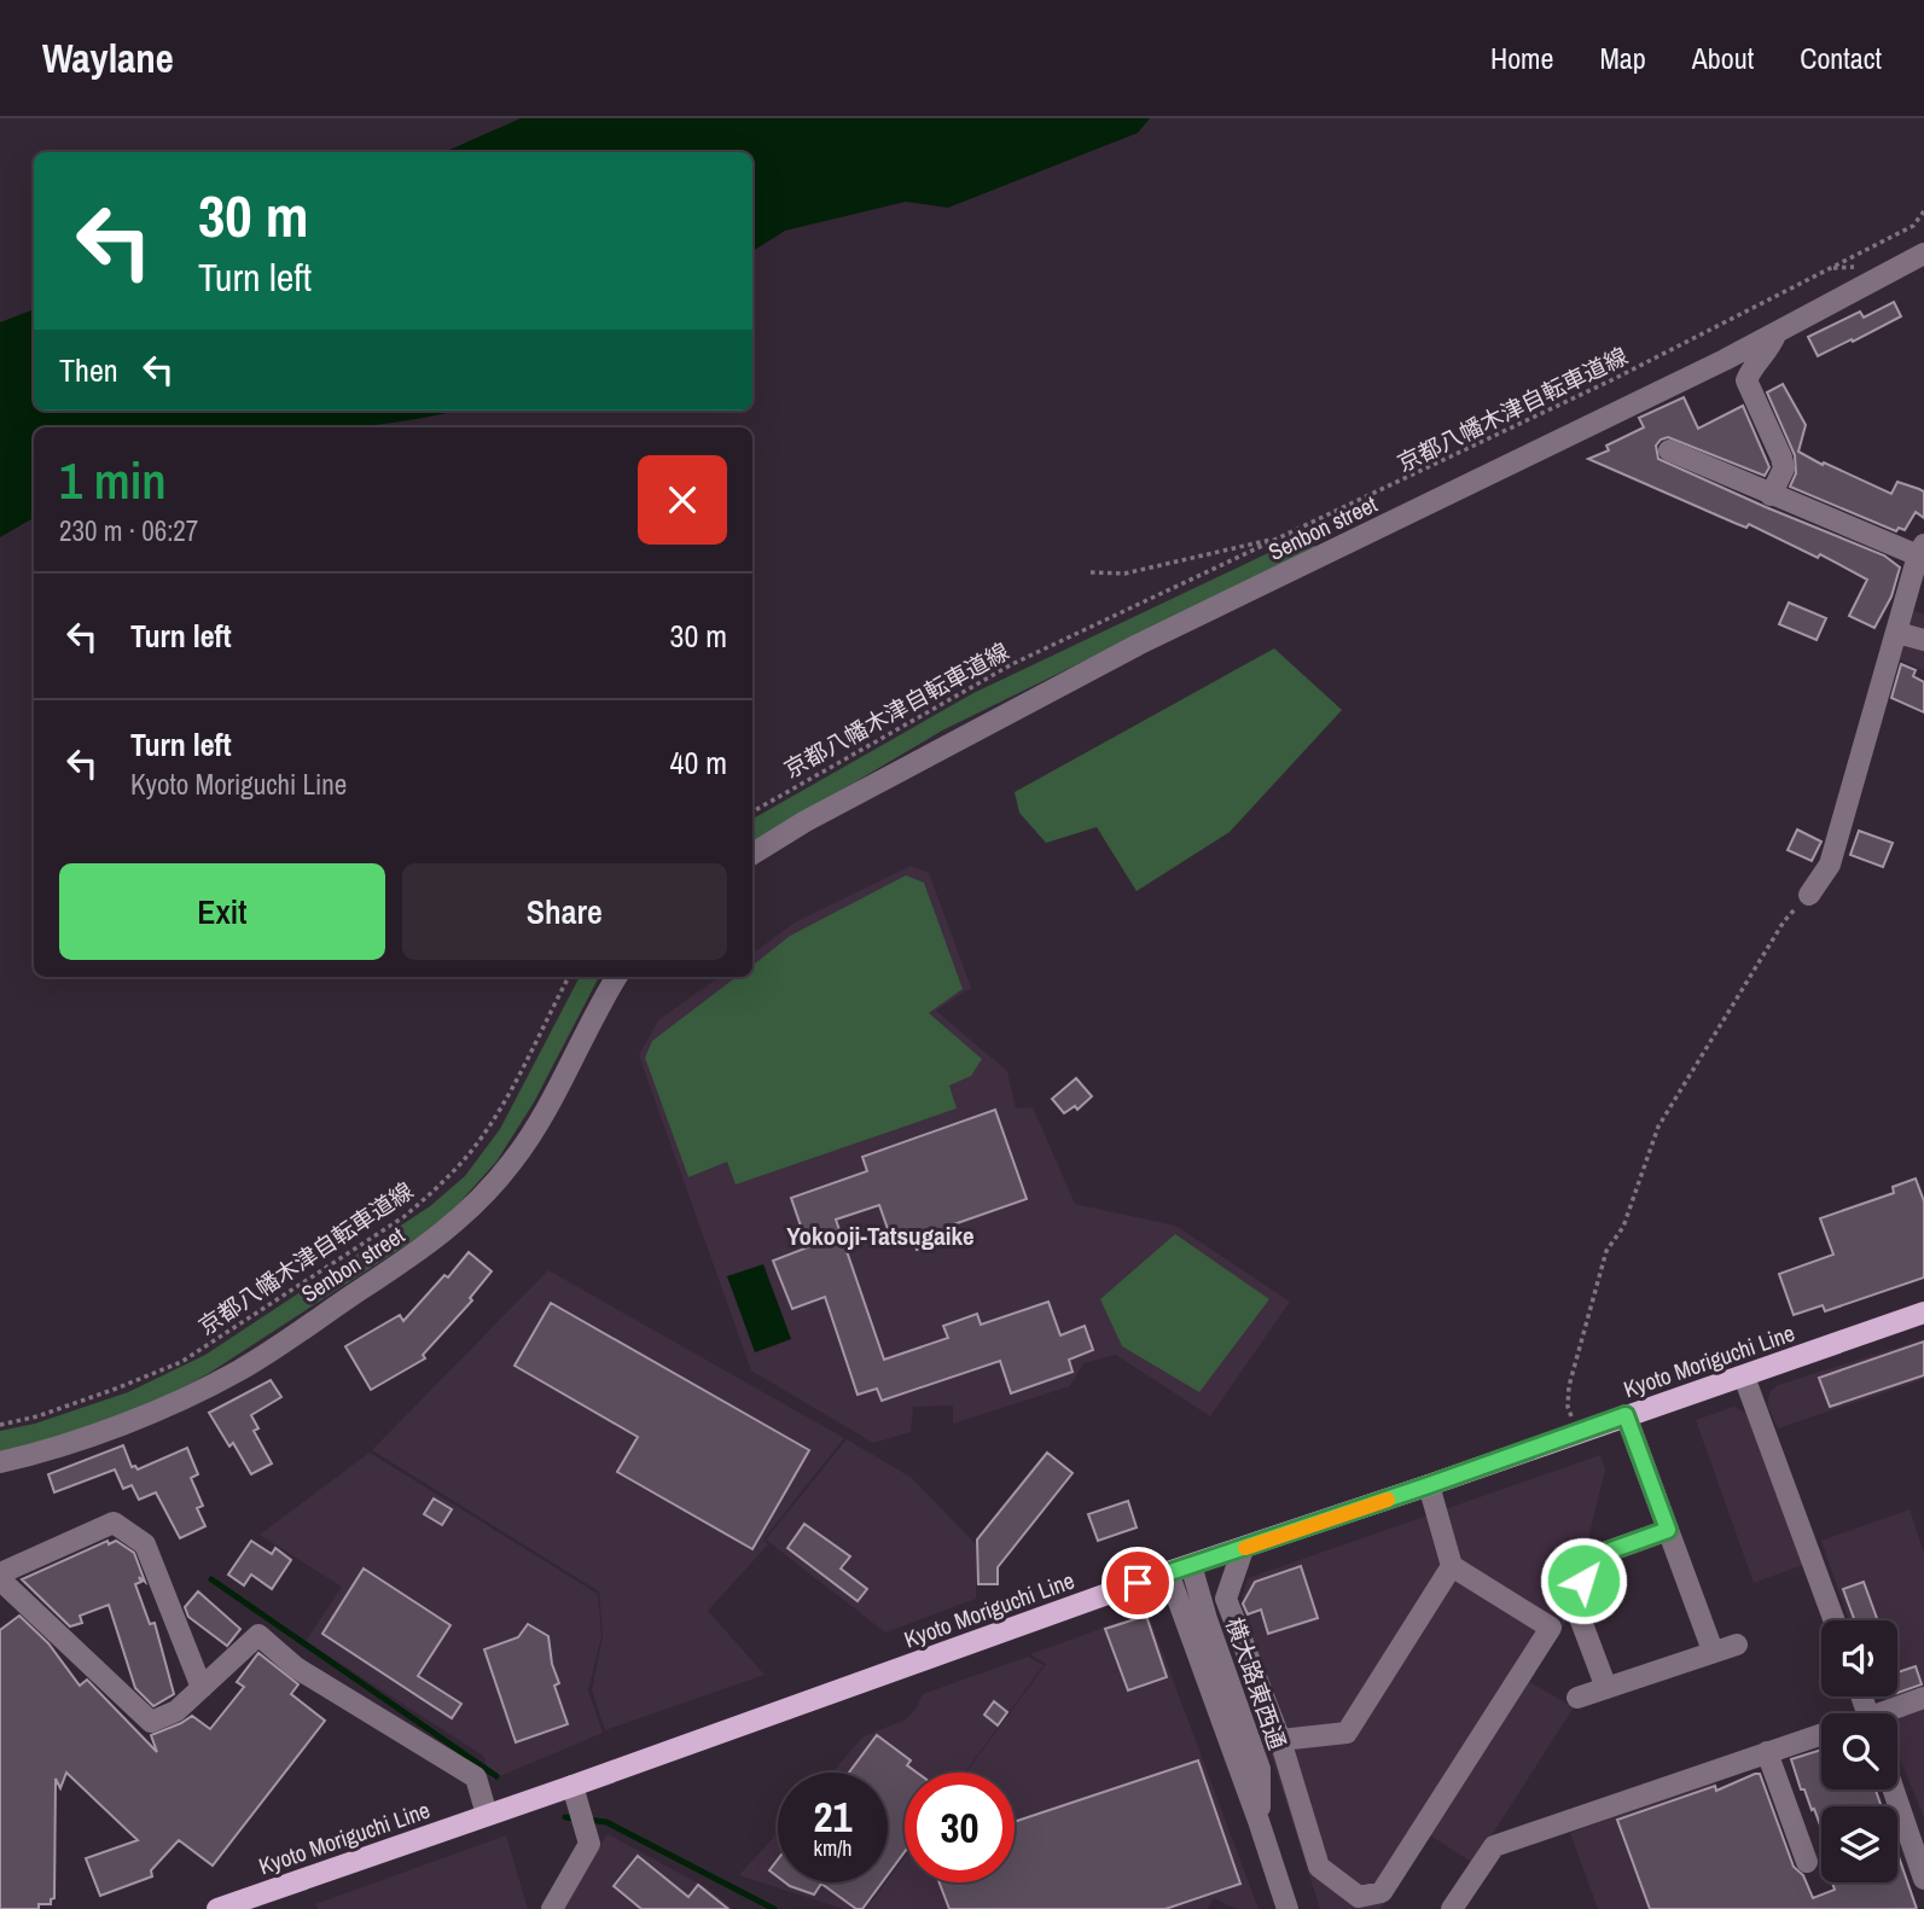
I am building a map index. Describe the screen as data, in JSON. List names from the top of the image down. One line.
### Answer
{"streets":{"main road":["Kyoto Moriguchi Line"],"street":["Senbon street","横大路東西通"],"path":["京都八幡木津自転車道線"]},"crossings":[["Kyoto Moriguchi Line","横大路東西通"]],"districts":["Yokooji-Tatsugaike"],"page":{"header":"Waylane","nav":["Home","Map","About","Contact"],"turn":["30 m","Turn left"],"then":"Then","heading":["1 min","230 m · 06:27"],"list":[{"name":"Turn left","value":"30 m"},{"name":"Turn left","note":"Kyoto Moriguchi Line","value":"40 m"}],"buttons":["Exit","Share"],"speed":"21 km/h","limit":"30"}}
